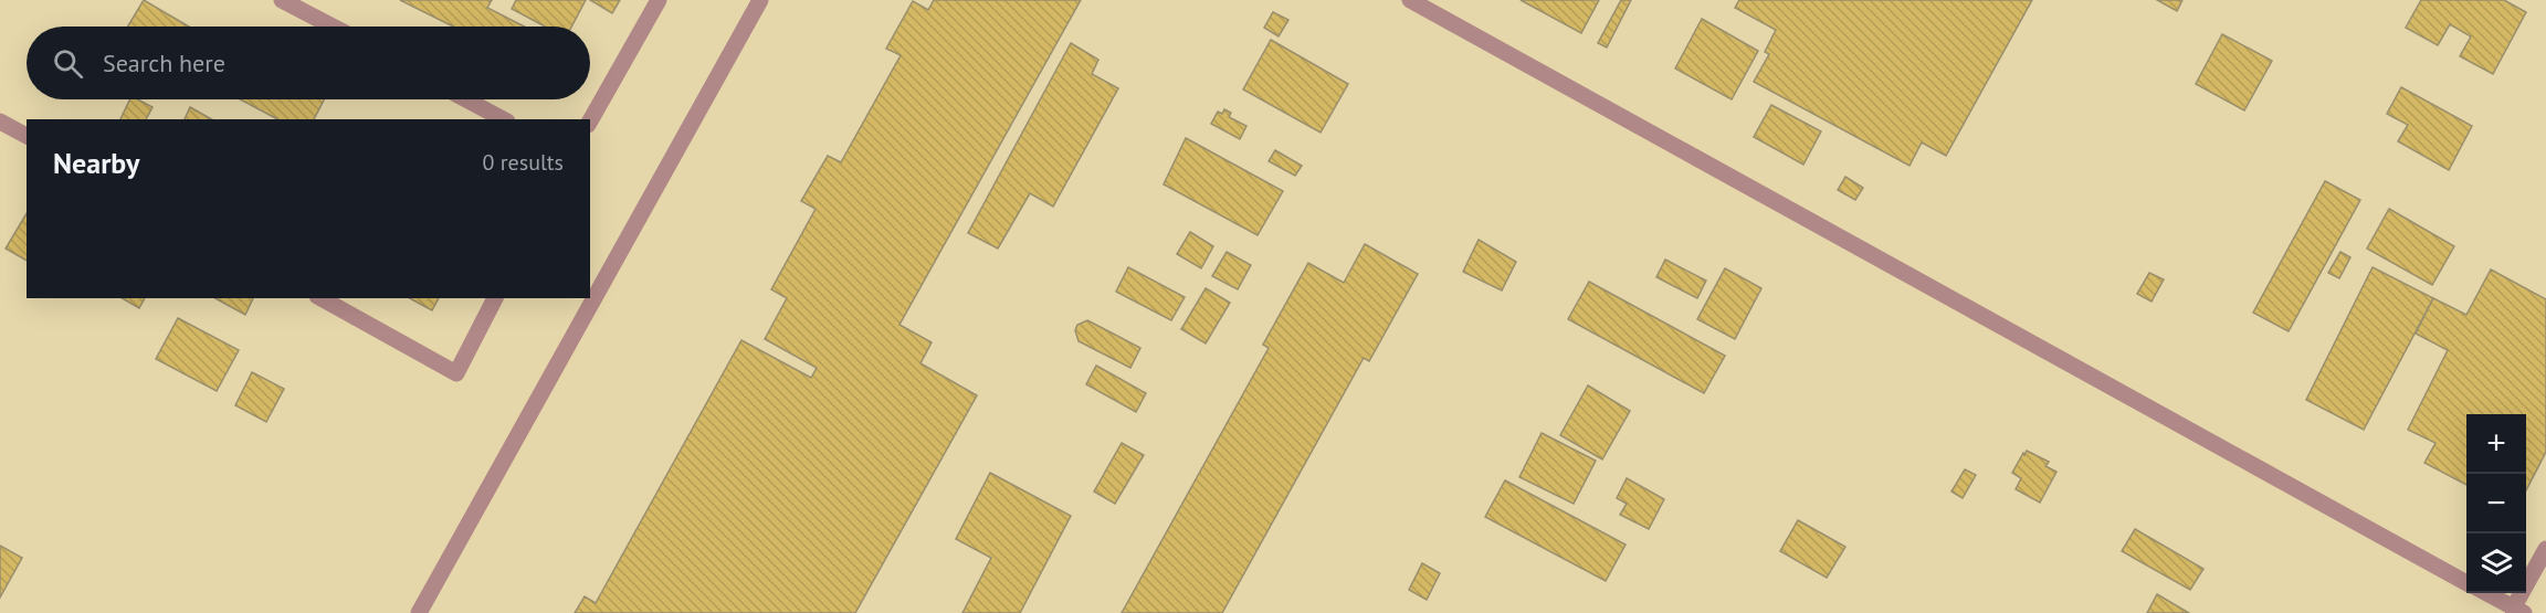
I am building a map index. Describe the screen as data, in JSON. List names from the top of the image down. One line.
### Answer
{"page":{"search":"Search here","heading":["Nearby","0 results"],"map_buttons":["+","−"]}}
